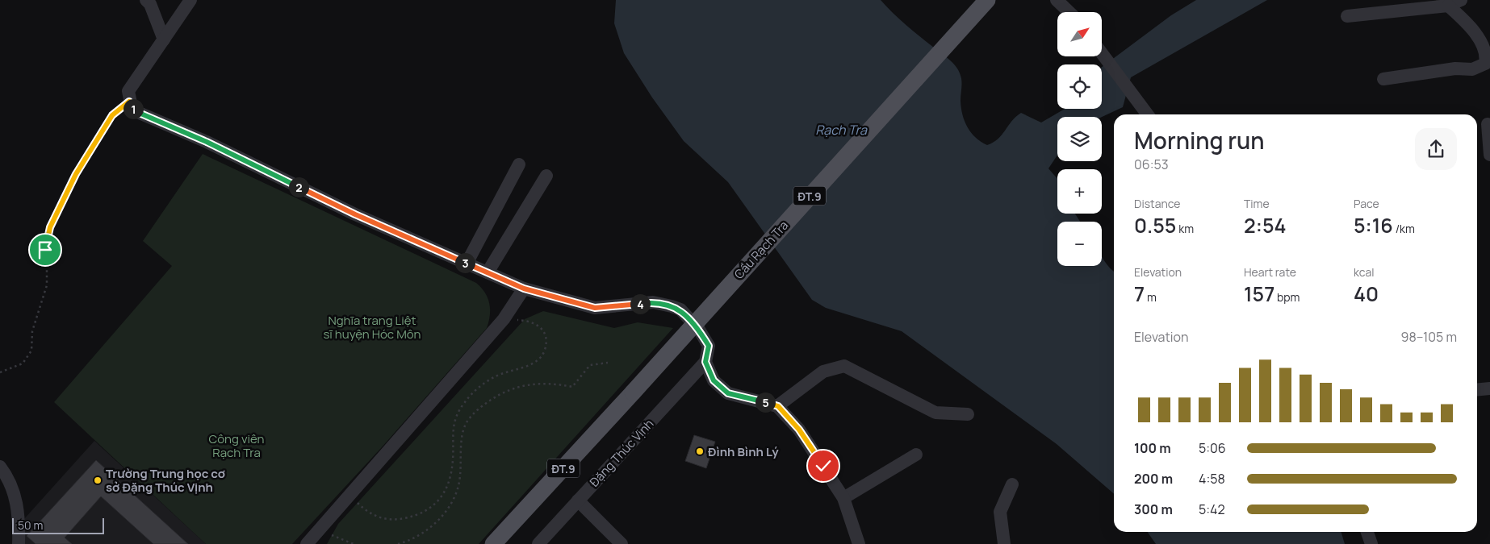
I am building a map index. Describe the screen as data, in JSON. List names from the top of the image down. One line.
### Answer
{"streets":{"main road":["ĐT.9","Cầu Rạch Tra"],"street":["Đặng Thúc Vịnh"]},"water":["Rạch Tra"],"parks":["Nghĩa trang Liệt sĩ huyện Hóc Môn","Công viên Rạch Tra"],"places":["Đình Bình Lý","Trường Trung học cơ sở Đặng Thúc Vịnh"],"scale_bar":"50 m","north":"top right","page":{"map_buttons":["+","−"],"pins":["1","2","3","4","5"],"heading":["Morning run","06:53"],"stats":[["Distance","0.55 km"],["Time","2:54"],["Pace","5:16 /km"],["Elevation","7 m"],["Heart rate","157 bpm"],["kcal","40"]],"chart":["Elevation","98–105 m"],"list":[{"name":"100 m","note":"5:06"},{"name":"200 m","note":"4:58"},{"name":"300 m","note":"5:42"}],"scale":"50 m"}}
